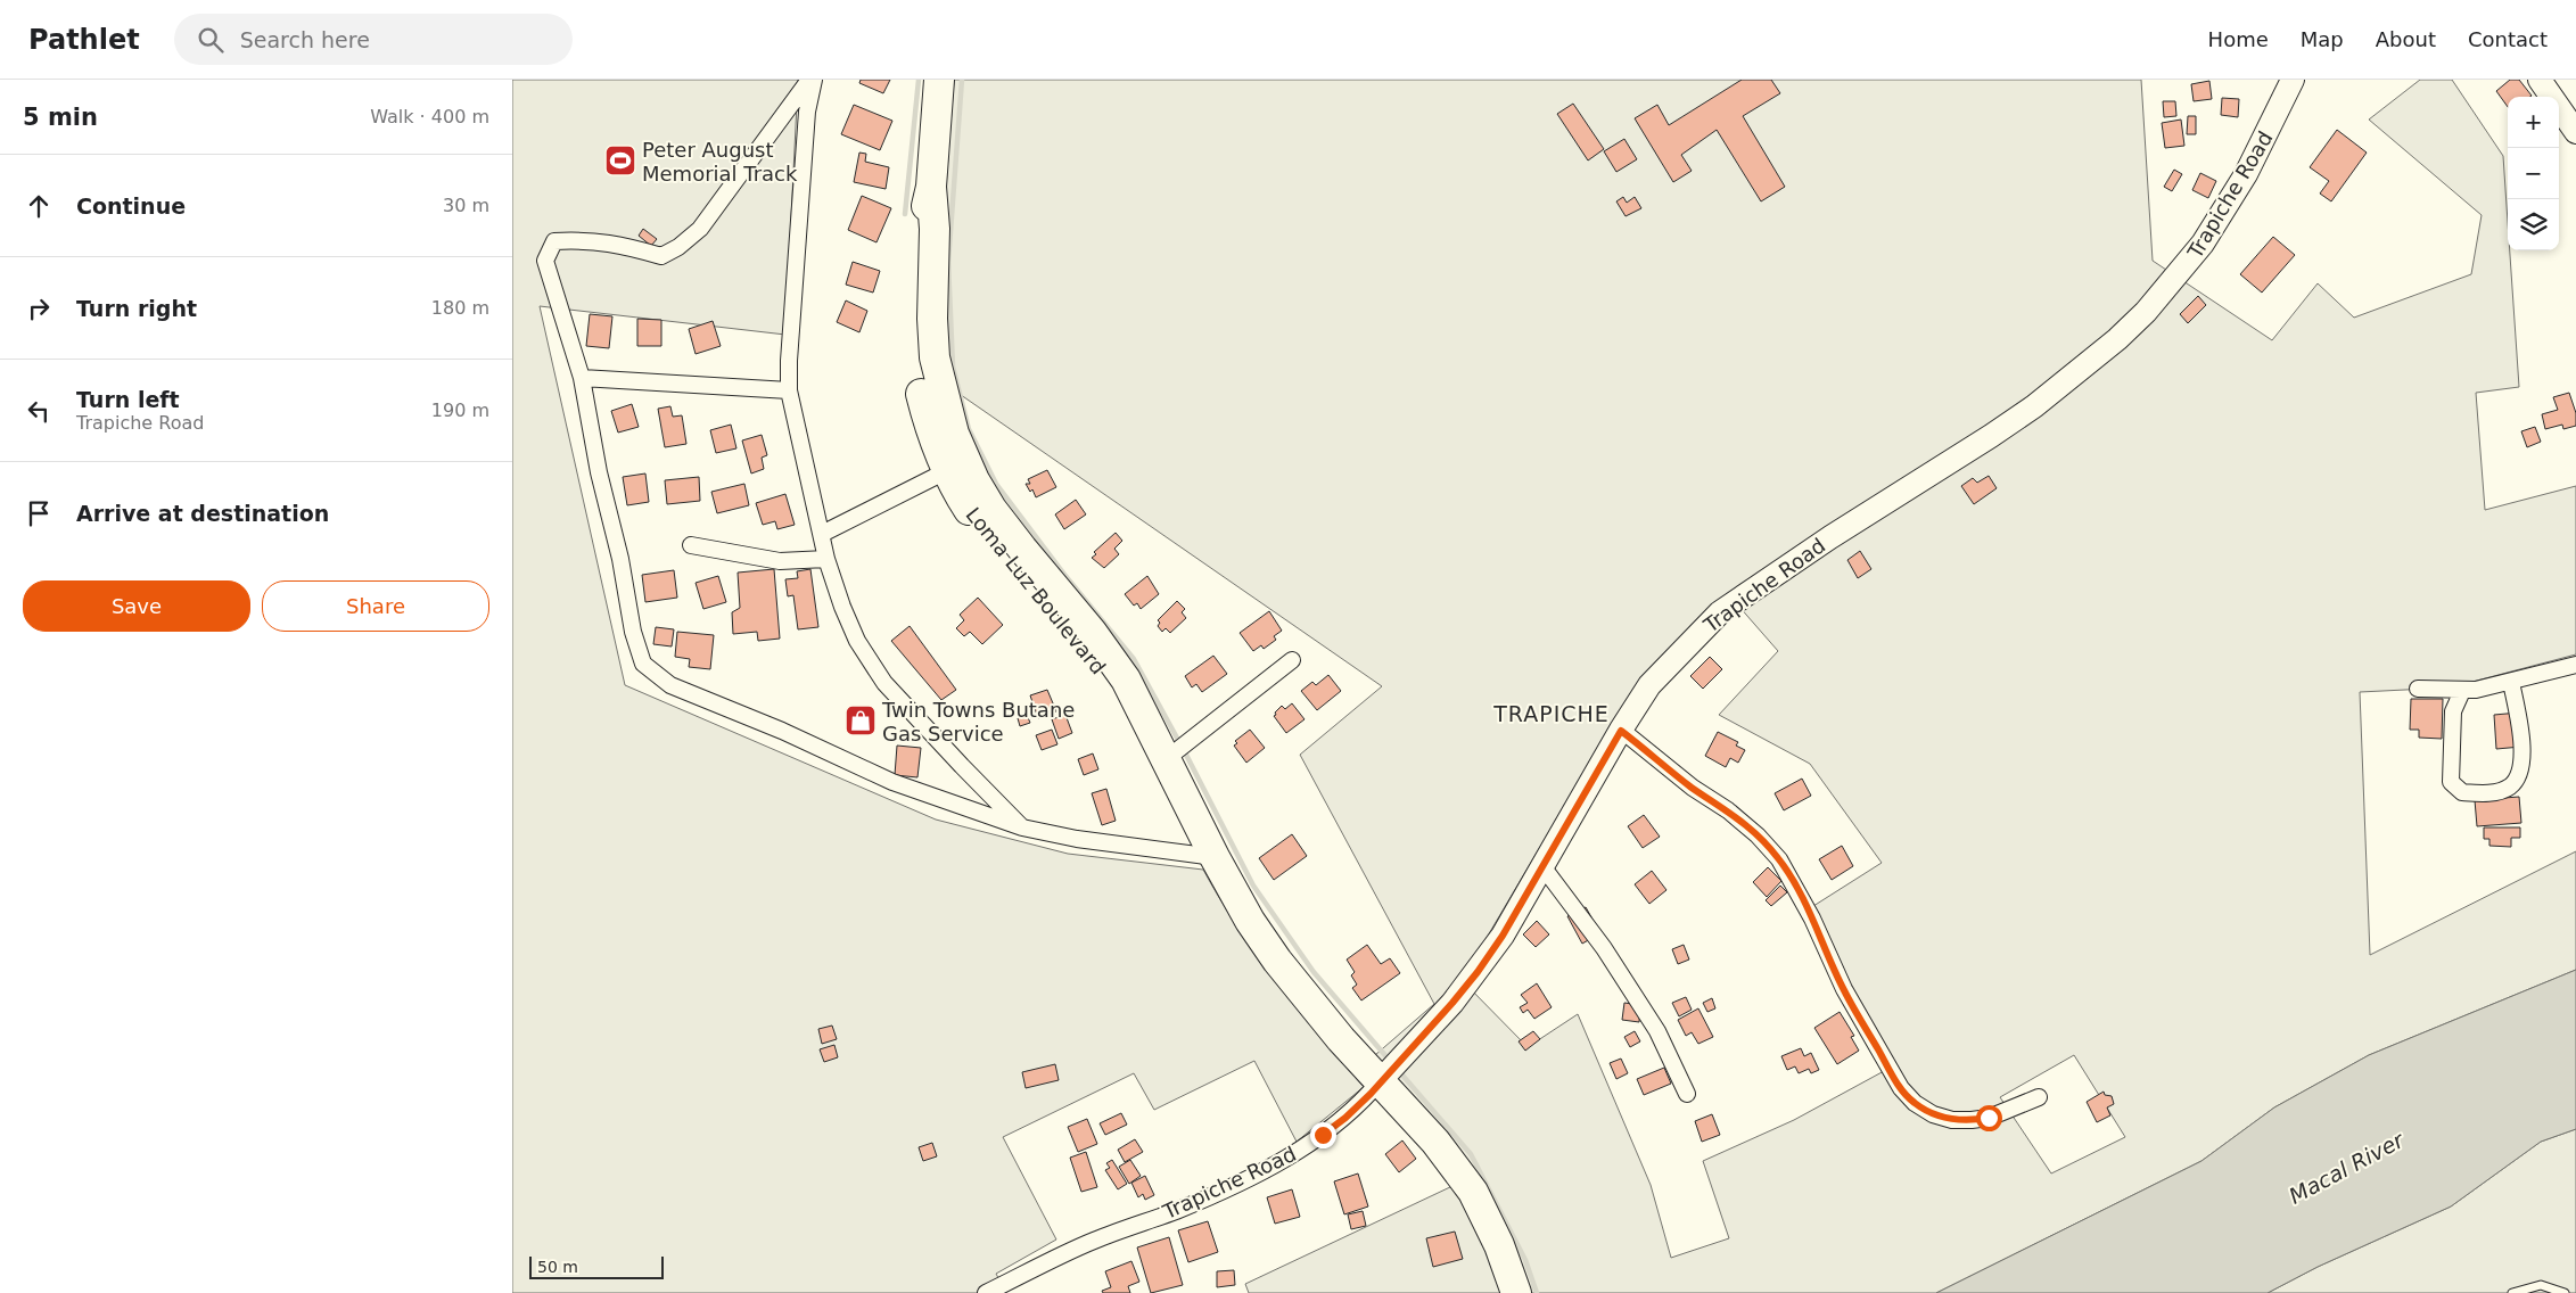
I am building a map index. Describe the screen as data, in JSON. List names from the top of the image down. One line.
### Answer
{"streets":{"highway":["Loma Luz Boulevard"],"street":["Trapiche Road"]},"crossings":[["Trapiche Road","Loma Luz Boulevard"]],"districts":["TRAPICHE"],"water":["Macal River"],"places":{"sports":["Peter August Memorial Track"],"shop":["Twin Towns Butane Gas Service"]},"scale_bar":"50 m","page":{"header":"Pathlet","search":"Search here","nav":["Home","Map","About","Contact"],"heading":["5 min","Walk · 400 m"],"map_buttons":["+","−"],"list":[["Continue","30 m"],["Turn right","180 m"],["Turn left","Trapiche Road","190 m"],"Arrive at destination"],"buttons":["Save","Share"],"scale":"50 m"}}
